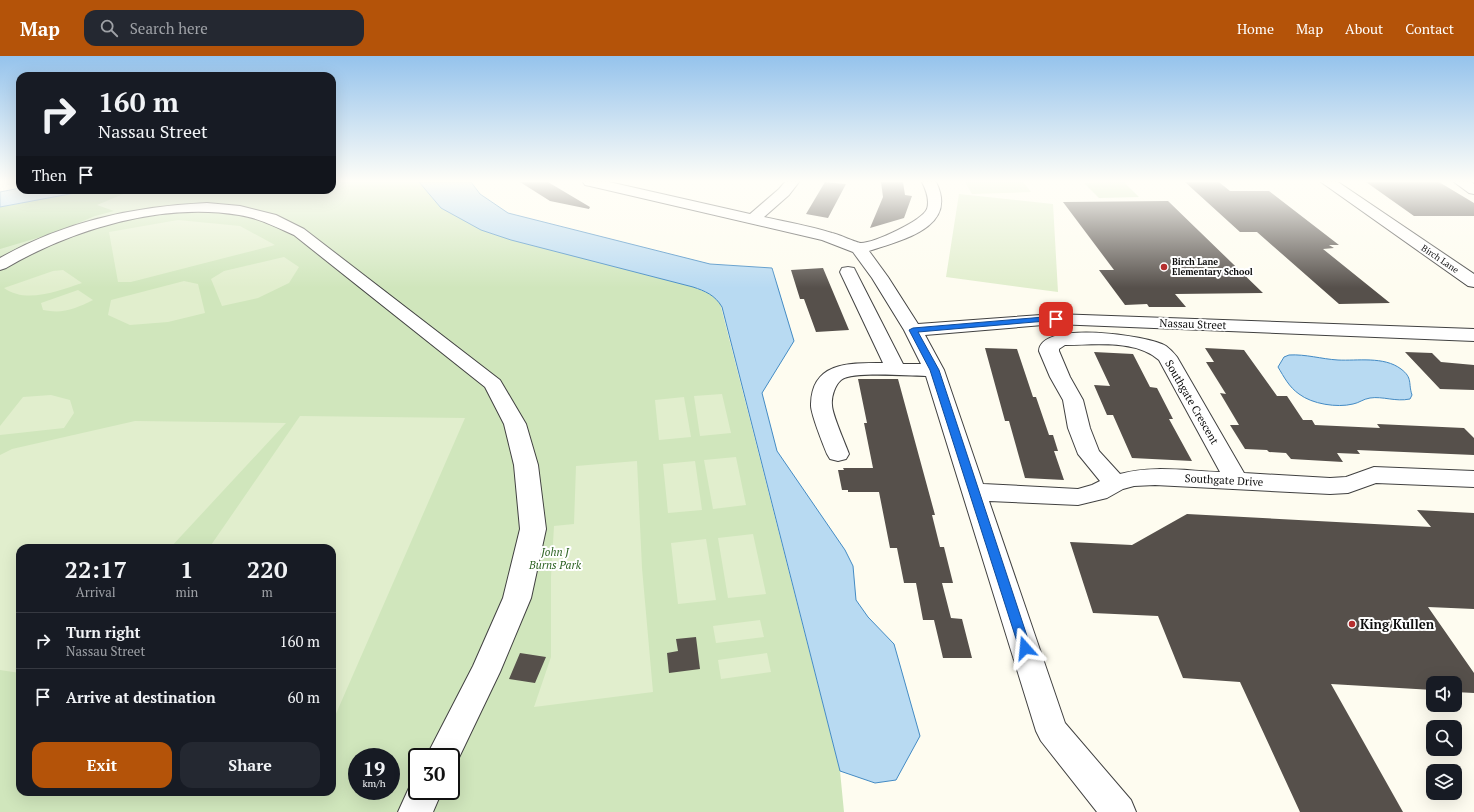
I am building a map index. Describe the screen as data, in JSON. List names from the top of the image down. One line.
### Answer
{"streets":{"street":["Birch Lane","Nassau Street","Southgate Crescent","Southgate Drive"]},"crossings":[["Southgate Crescent","Southgate Drive"]],"parks":["John J Burns Park"],"places":["Birch Lane Elementary School","King Kullen"],"page":{"header":"Map","search":"Search here","nav":["Home","Map","About","Contact"],"turn":["160 m","Nassau Street"],"then":"Then","eta":["22:17","Arrival","1","min","220","m"],"list":[{"name":"Turn right","note":"Nassau Street","value":"160 m"},{"name":"Arrive at destination","value":"60 m"}],"buttons":["Exit","Share"],"speed":"19 km/h","limit":"30"}}
